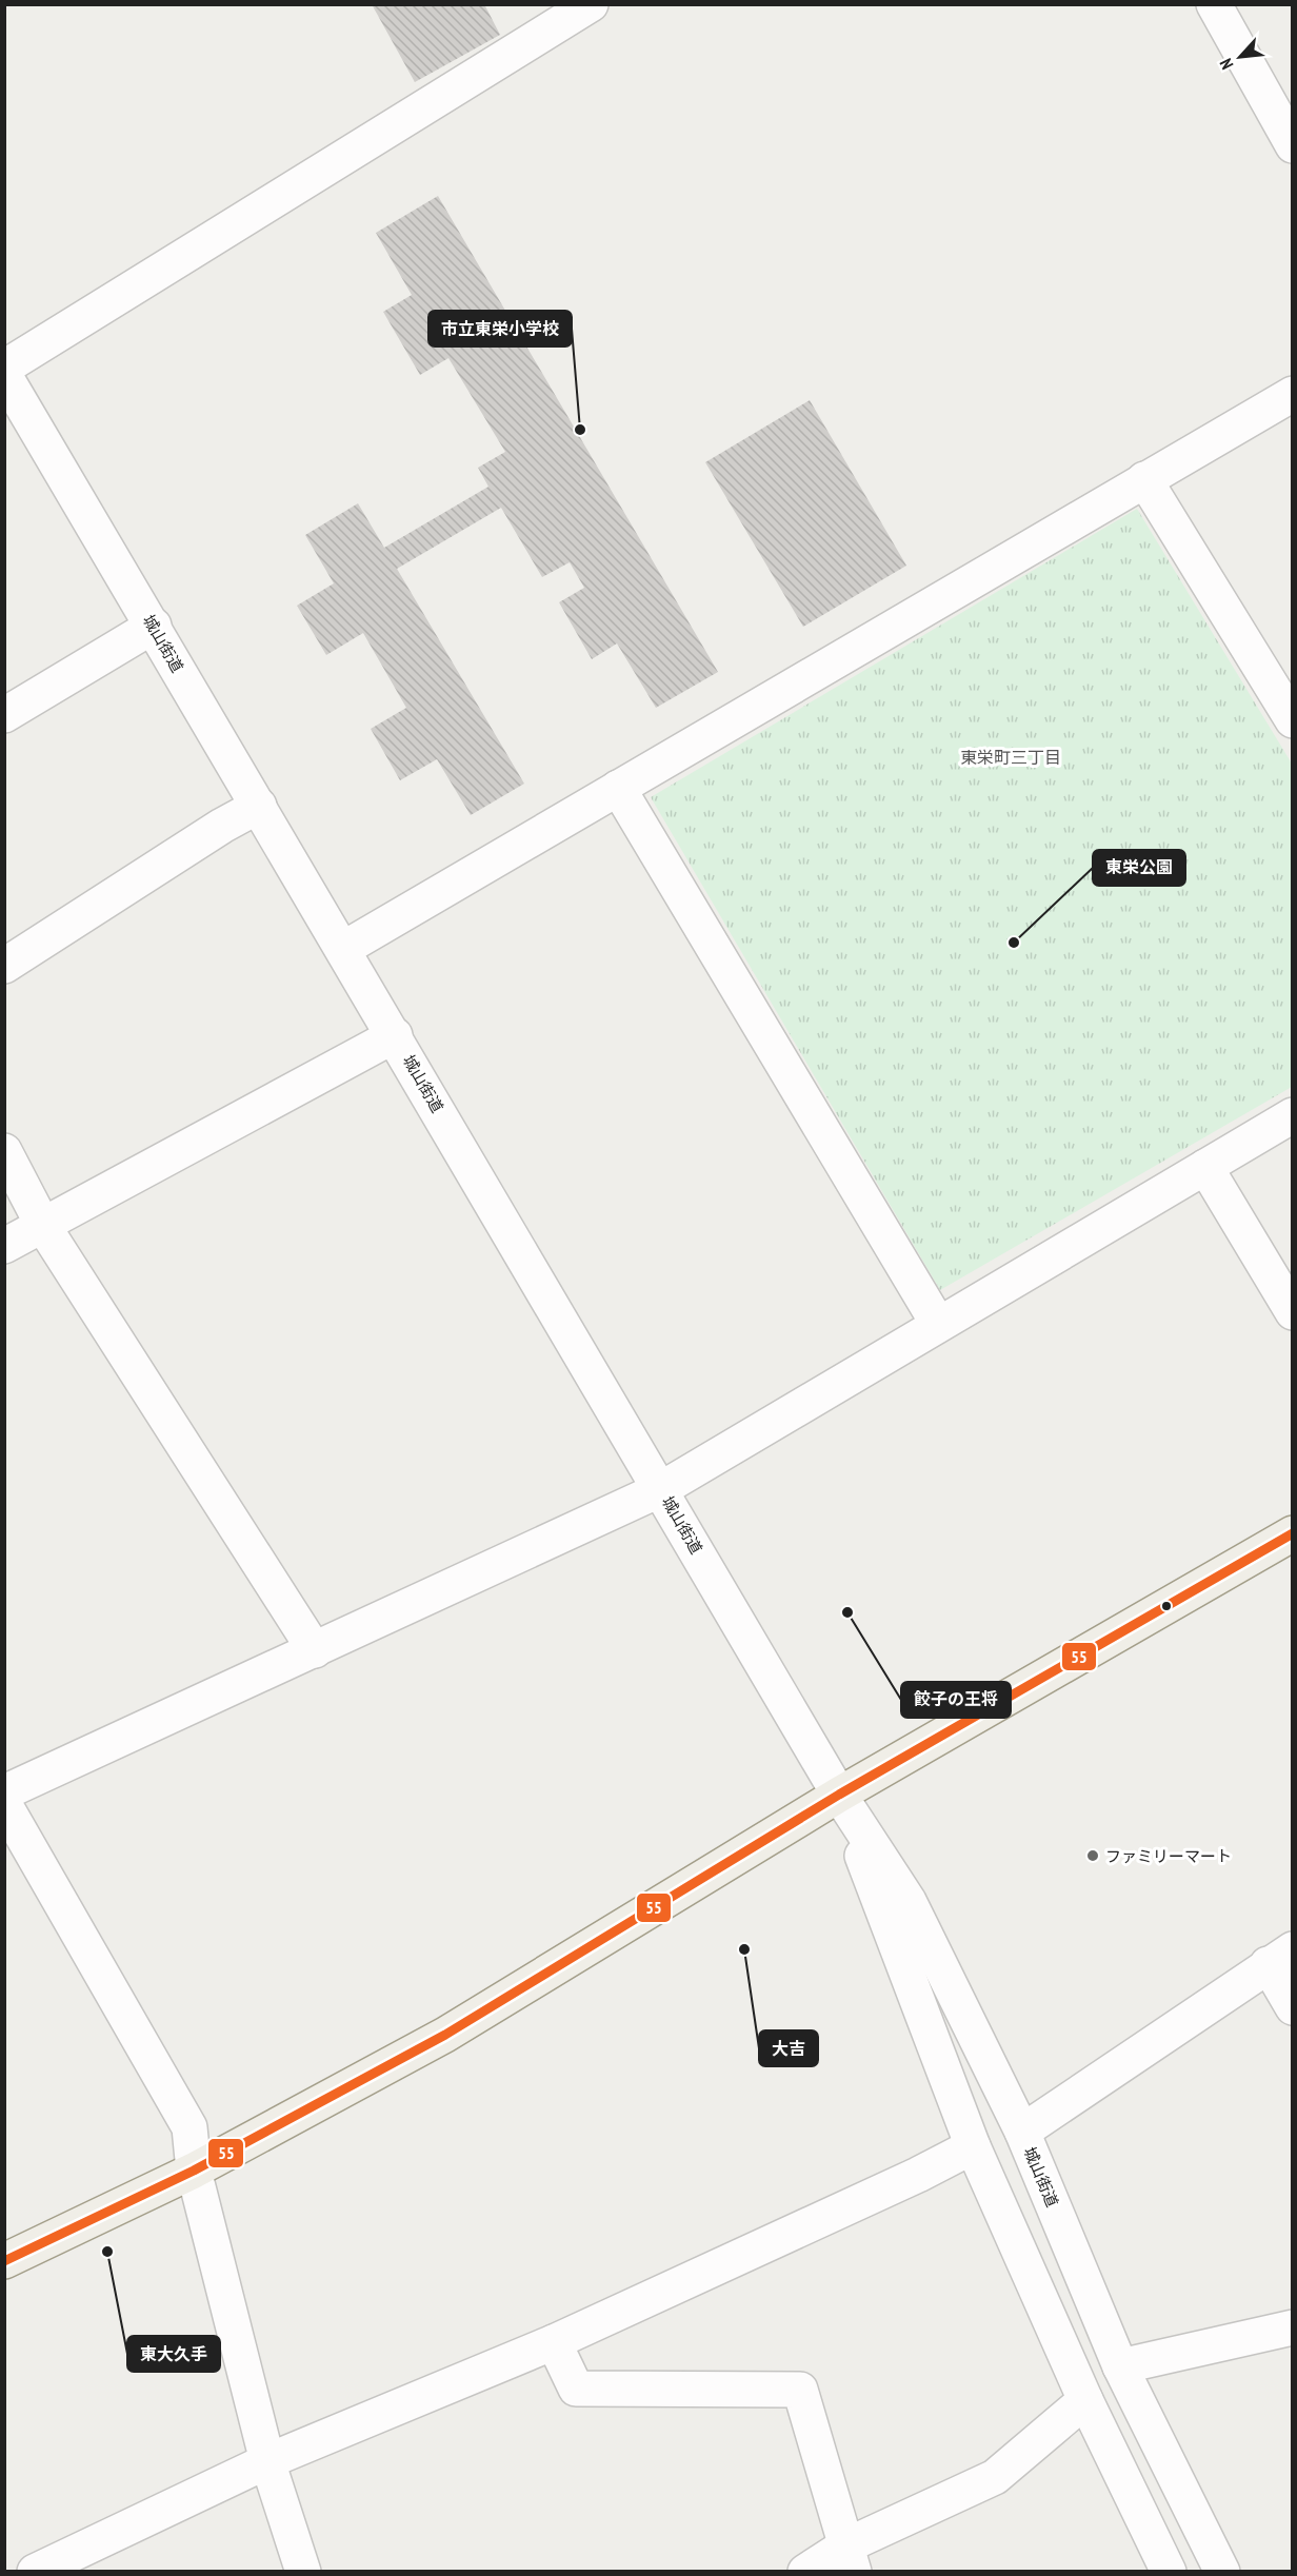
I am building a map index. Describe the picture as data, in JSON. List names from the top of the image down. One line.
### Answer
{"streets":{"street":["城山街道"]},"districts":["東栄町三丁目"],"places":["市立東栄小学校","東栄公園","餃子の王将","ファミリーマート","大吉","東大久手"],"lines":["transit line 55"],"north":"bottom left"}
